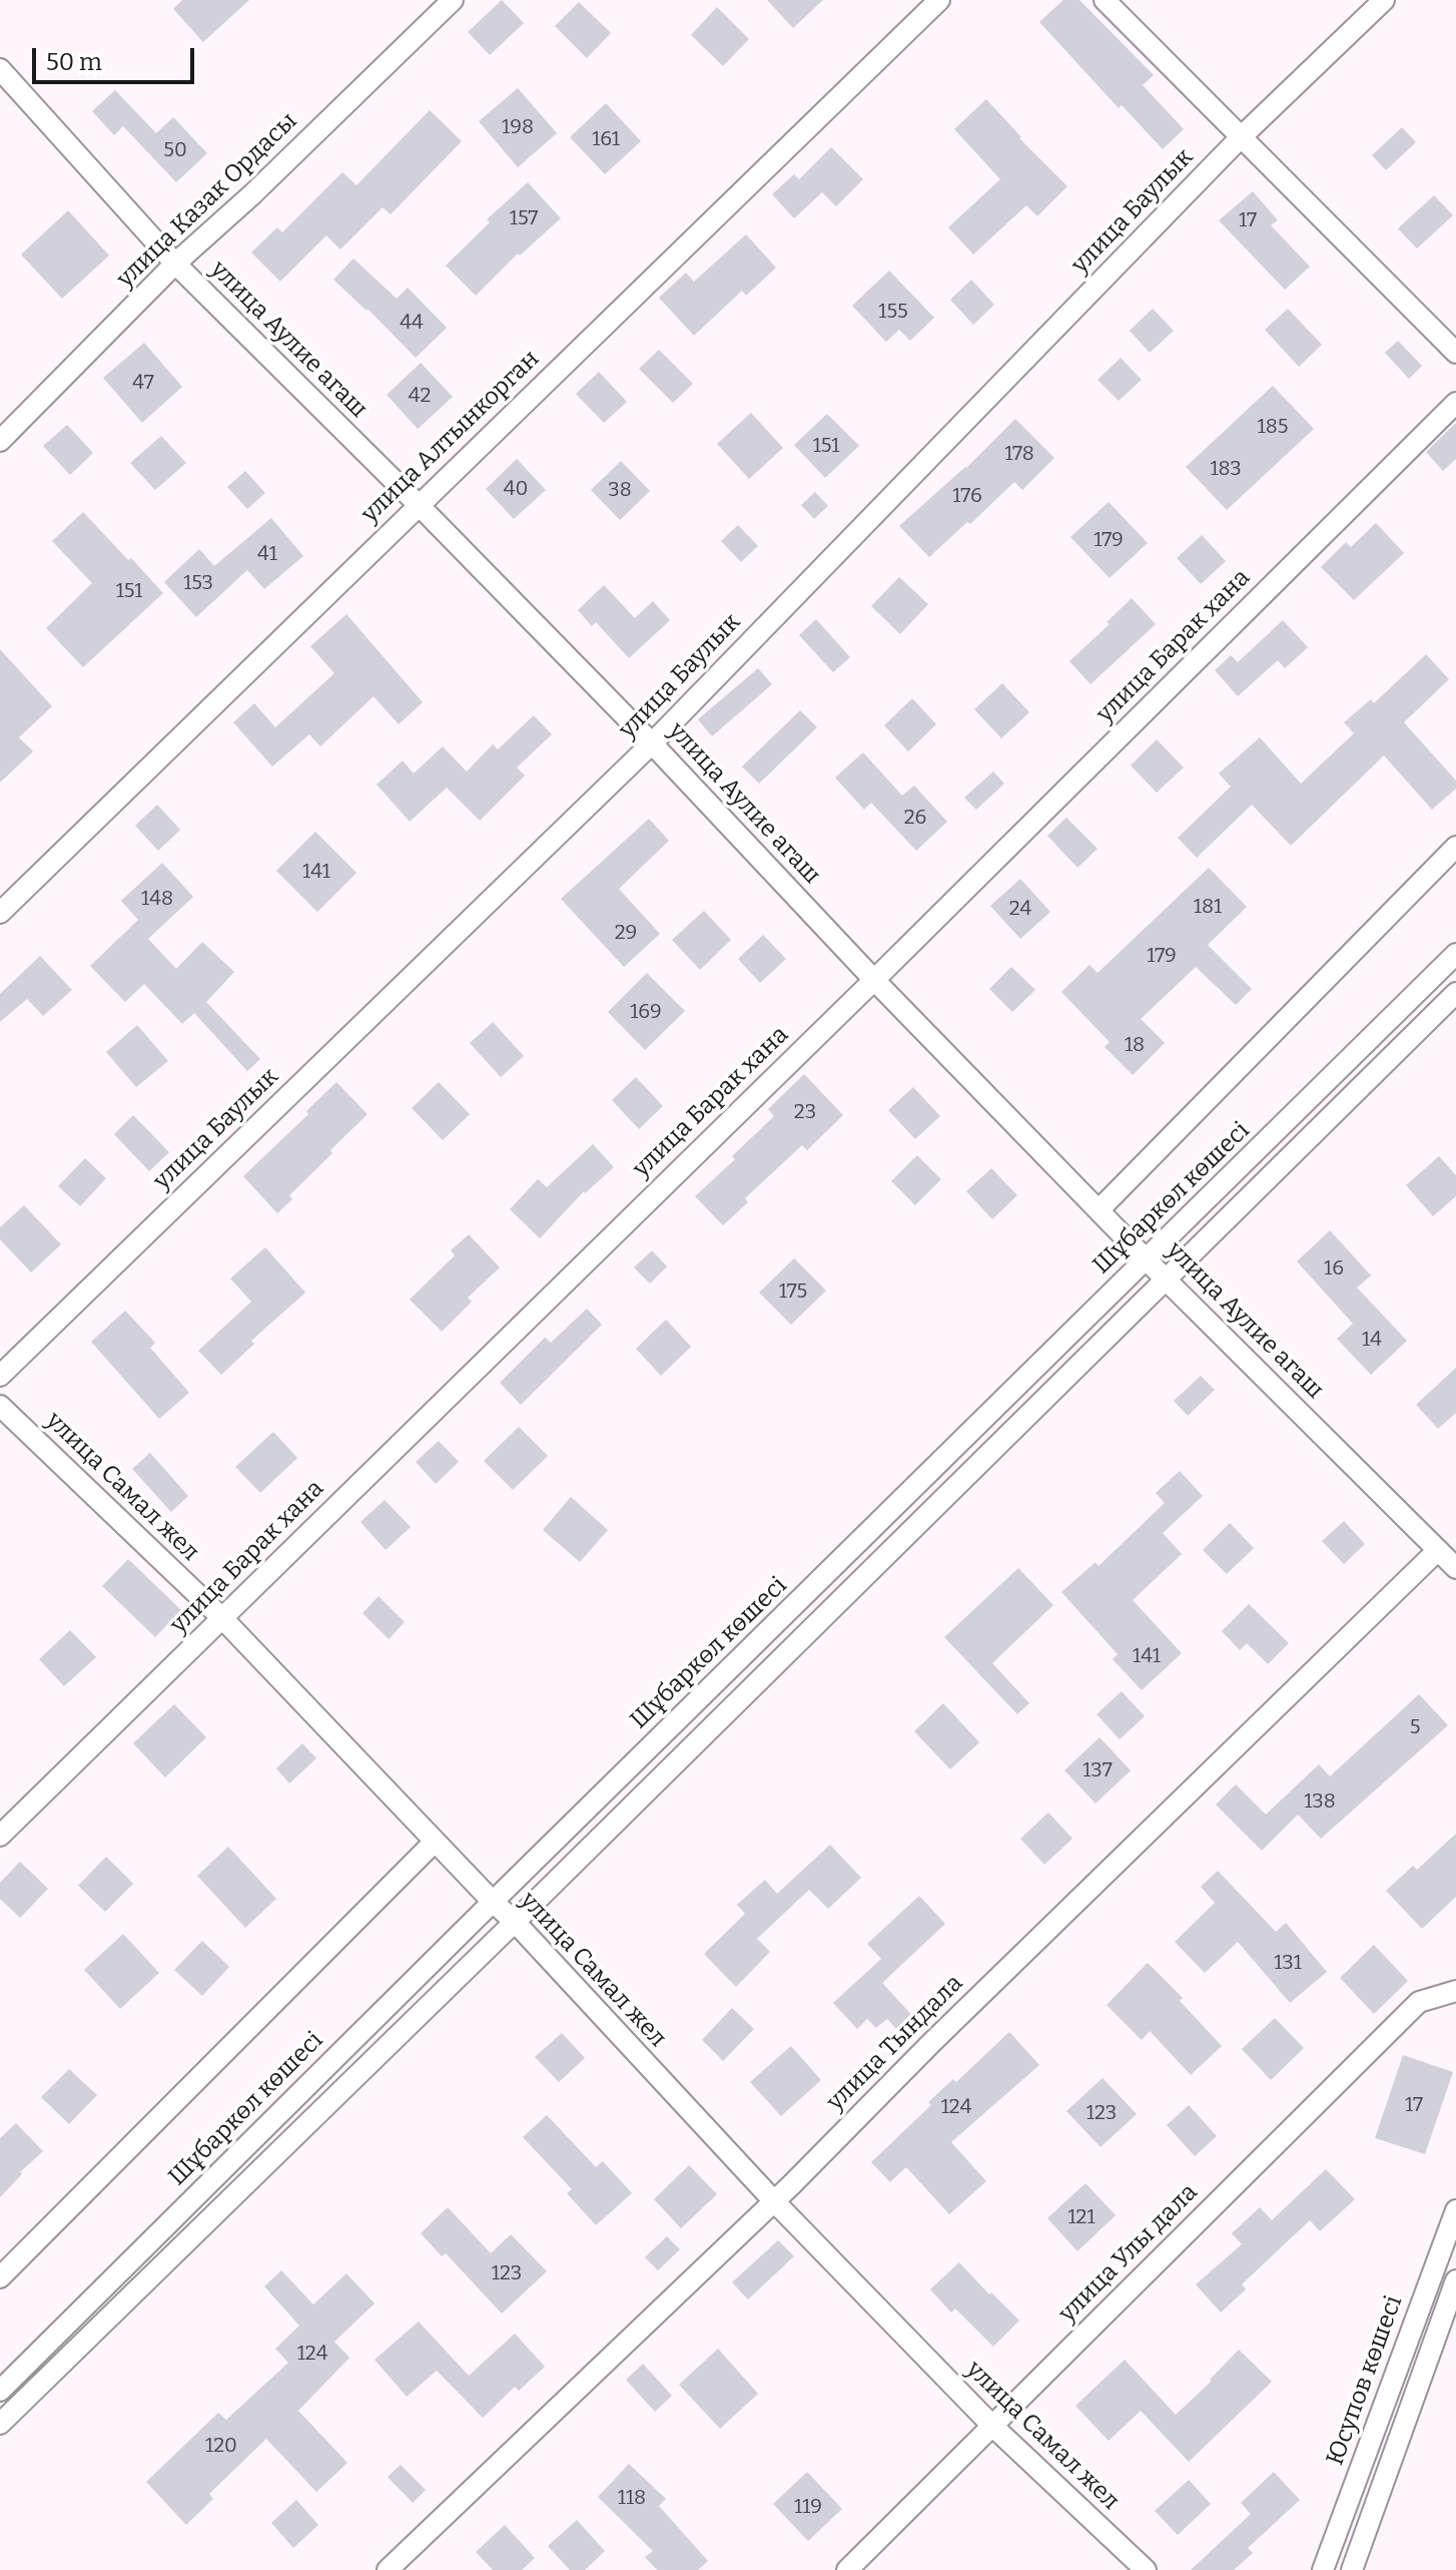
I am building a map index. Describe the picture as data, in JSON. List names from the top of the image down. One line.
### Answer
{"streets":{"street":["улица Казак Ордасы","улица Баулык","улица Аулие агаш","улица Алтынкорган","улица Барак хана","Шұбаркөл көшесі","улица Самал жел","улица Тындала","улица Улы дала","Юсупов көшесі"]},"crossings":[["улица Казак Ордасы","улица Аулие агаш"],["улица Баулык","улица Аулие агаш"],["улица Аулие агаш","улица Алтынкорган"],["улица Аулие агаш","улица Барак хана"],["улица Аулие агаш","Шұбаркөл көшесі"],["улица Аулие агаш","улица Тындала"],["улица Барак хана","улица Самал жел"],["Шұбаркөл көшесі","улица Самал жел"],["улица Самал жел","улица Тындала"],["улица Самал жел","улица Улы дала"]],"house_numbers":["198","161","50","157","17","155","44","47","42","185","151","178","183","40","38","176","179","41","153","151","26","141","148","181","24","29","179","169","18","23","16","175","14","141","5","137","138","131","17","124","123","121","123","124","120","118","119"],"scale_bar":"50 m"}
